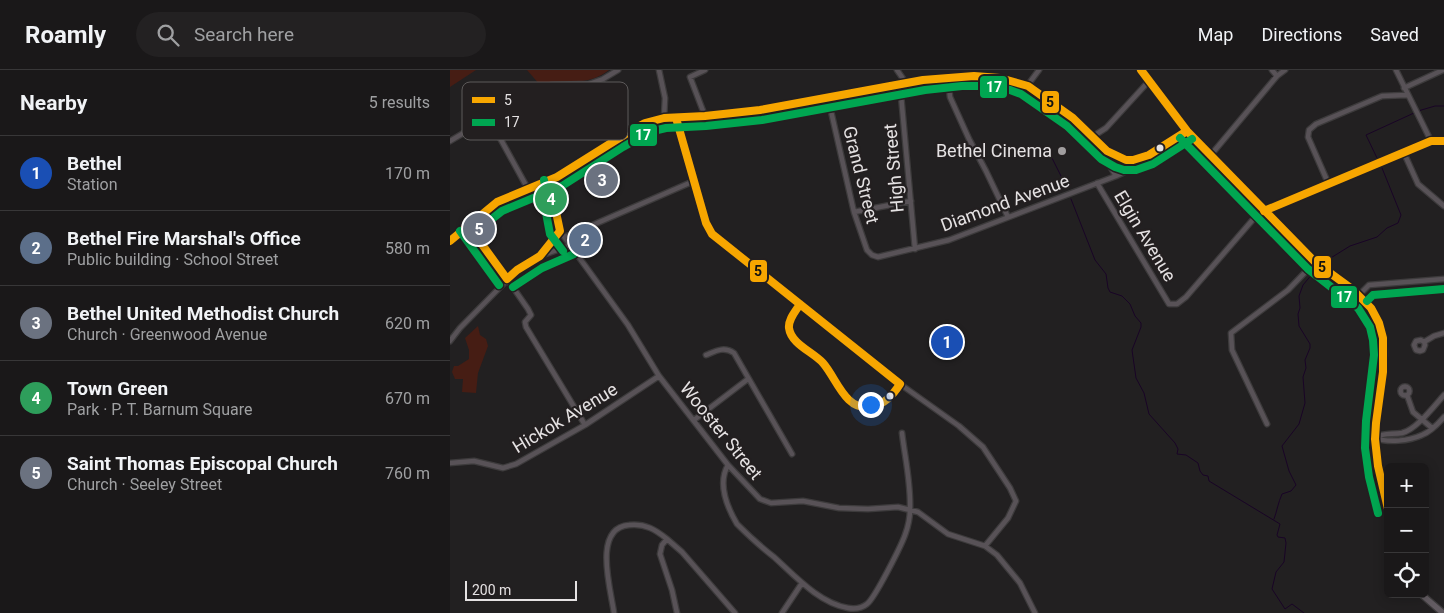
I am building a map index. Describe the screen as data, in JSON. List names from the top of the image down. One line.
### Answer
{"streets":{"street":["High Street","Grand Street","Diamond Avenue","Elgin Avenue","Hickok Avenue","Wooster Street"]},"crossings":[["High Street","Diamond Avenue"],["Grand Street","Diamond Avenue"],["Diamond Avenue","Elgin Avenue"],["Hickok Avenue","Wooster Street"]],"places":["Bethel Cinema"],"lines":["transit line 5","transit line 17"],"legend":["5","17"],"scale_bar":"200 m","page":{"header":"Roamly","search":"Search here","nav":["Map","Directions","Saved"],"heading":["Nearby","5 results"],"list":[{"mark":"1","name":"Bethel","note":"Station","value":"170 m"},{"mark":"2","name":"Bethel Fire Marshal's Office","note":"Public building · School Street","value":"580 m"},{"mark":"3","name":"Bethel United Methodist Church","note":"Church · Greenwood Avenue","value":"620 m"},{"mark":"4","name":"Town Green","note":"Park · P. T. Barnum Square","value":"670 m"},{"mark":"5","name":"Saint Thomas Episcopal Church","note":"Church · Seeley Street","value":"760 m"}],"pins":["3","4","5","2","1"],"map_buttons":["+","−"],"scale":"200 m"}}
